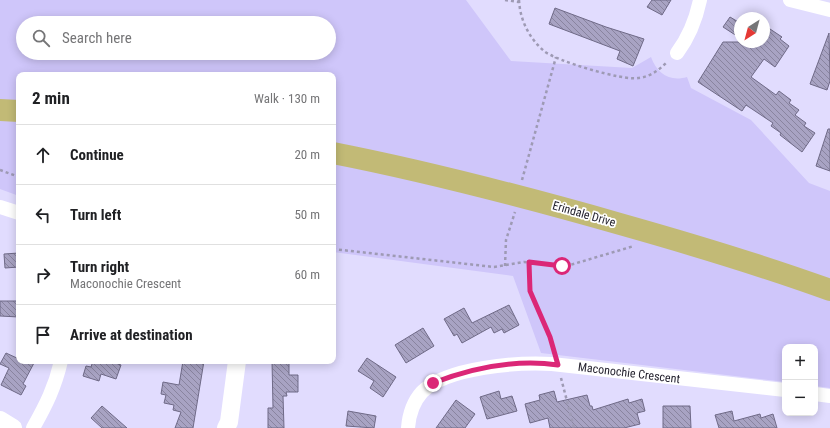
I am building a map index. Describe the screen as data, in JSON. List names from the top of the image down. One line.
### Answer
{"streets":{"main road":["Erindale Drive"],"street":["Maconochie Crescent"]},"north":"bottom left","page":{"search":"Search here","heading":["2 min","Walk · 130 m"],"list":[["Continue","20 m"],["Turn left","50 m"],["Turn right","Maconochie Crescent","60 m"],"Arrive at destination"],"map_buttons":["+","−"]}}
